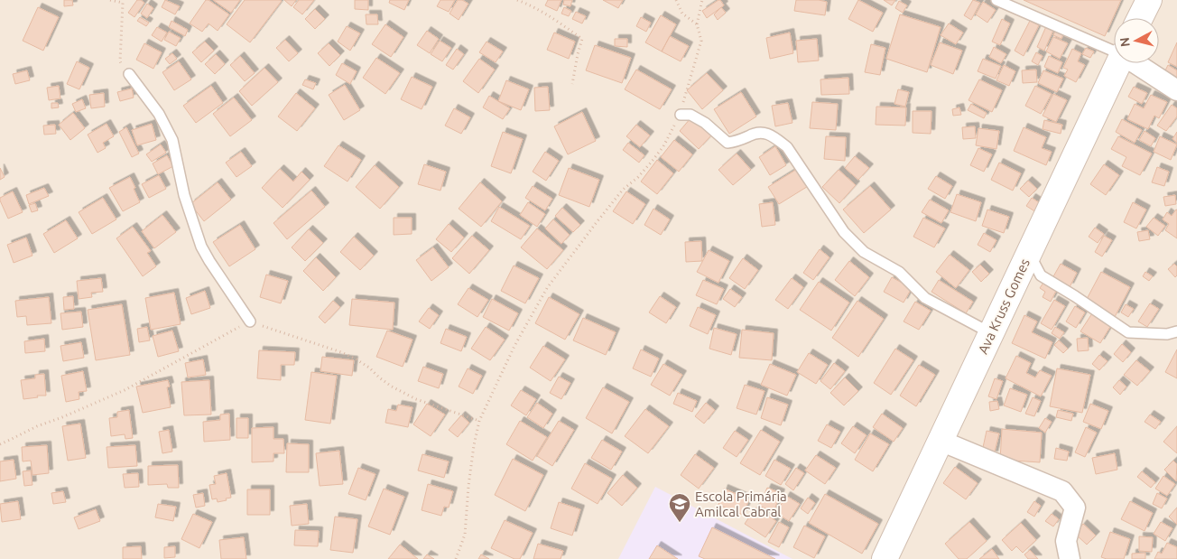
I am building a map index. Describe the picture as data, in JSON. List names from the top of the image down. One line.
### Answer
{"streets":{"street":["Ava Kruss Gomes"]},"places":{"school or university":["Escola Primária Amilcal Cabral"]},"north":"left"}
